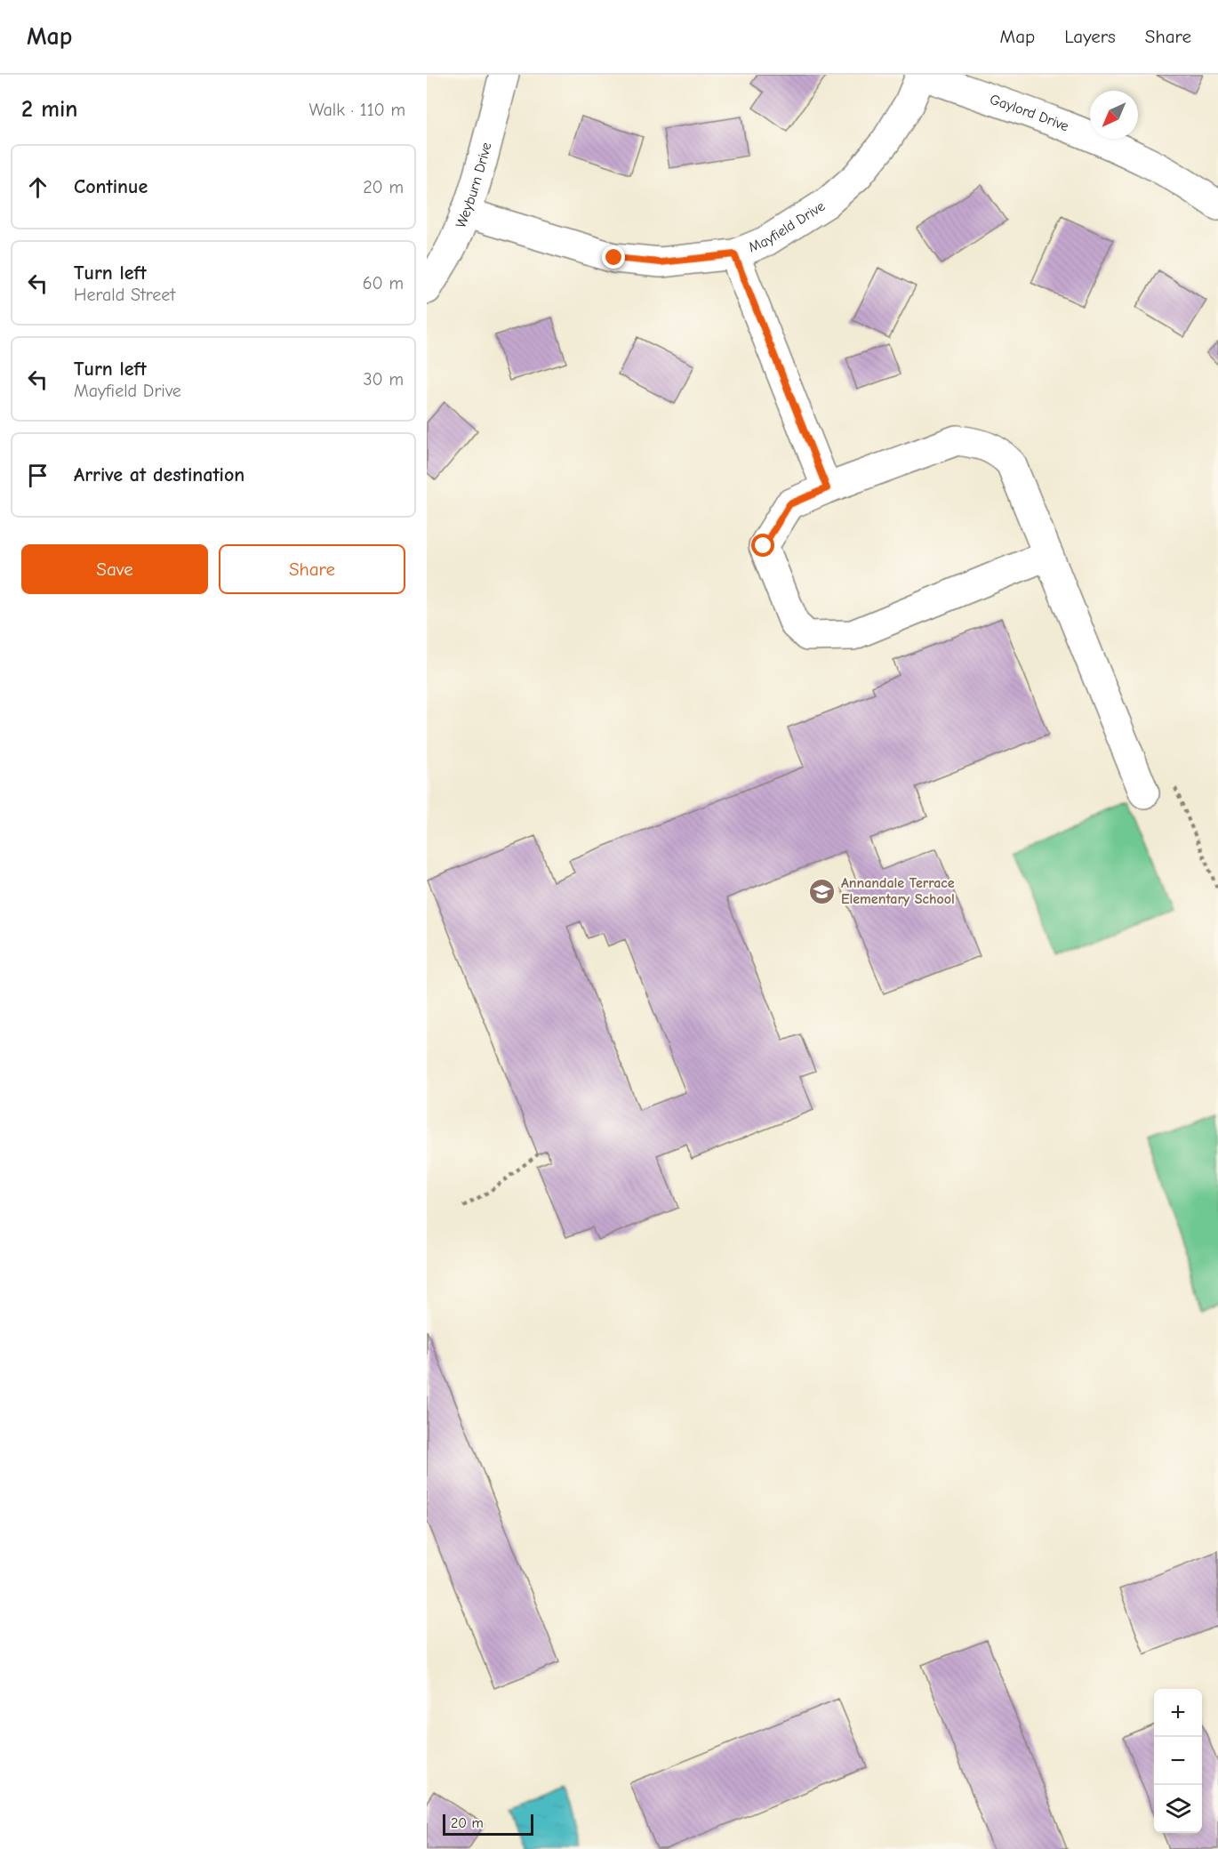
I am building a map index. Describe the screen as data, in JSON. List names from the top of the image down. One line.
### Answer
{"streets":{"street":["Gaylord Drive","Weyburn Drive","Mayfield Drive"]},"crossings":[["Gaylord Drive","Mayfield Drive"],["Weyburn Drive","Mayfield Drive"]],"places":{"school or university":["Annandale Terrace Elementary School"]},"scale_bar":"20 m","north":"bottom left","page":{"header":"Map","nav":["Map","Layers","Share"],"heading":["2 min","Walk · 110 m"],"list":[["Continue","20 m"],["Turn left","Herald Street","60 m"],["Turn left","Mayfield Drive","30 m"],"Arrive at destination"],"buttons":["Save","Share"],"map_buttons":["+","−"],"scale":"20 m"}}
